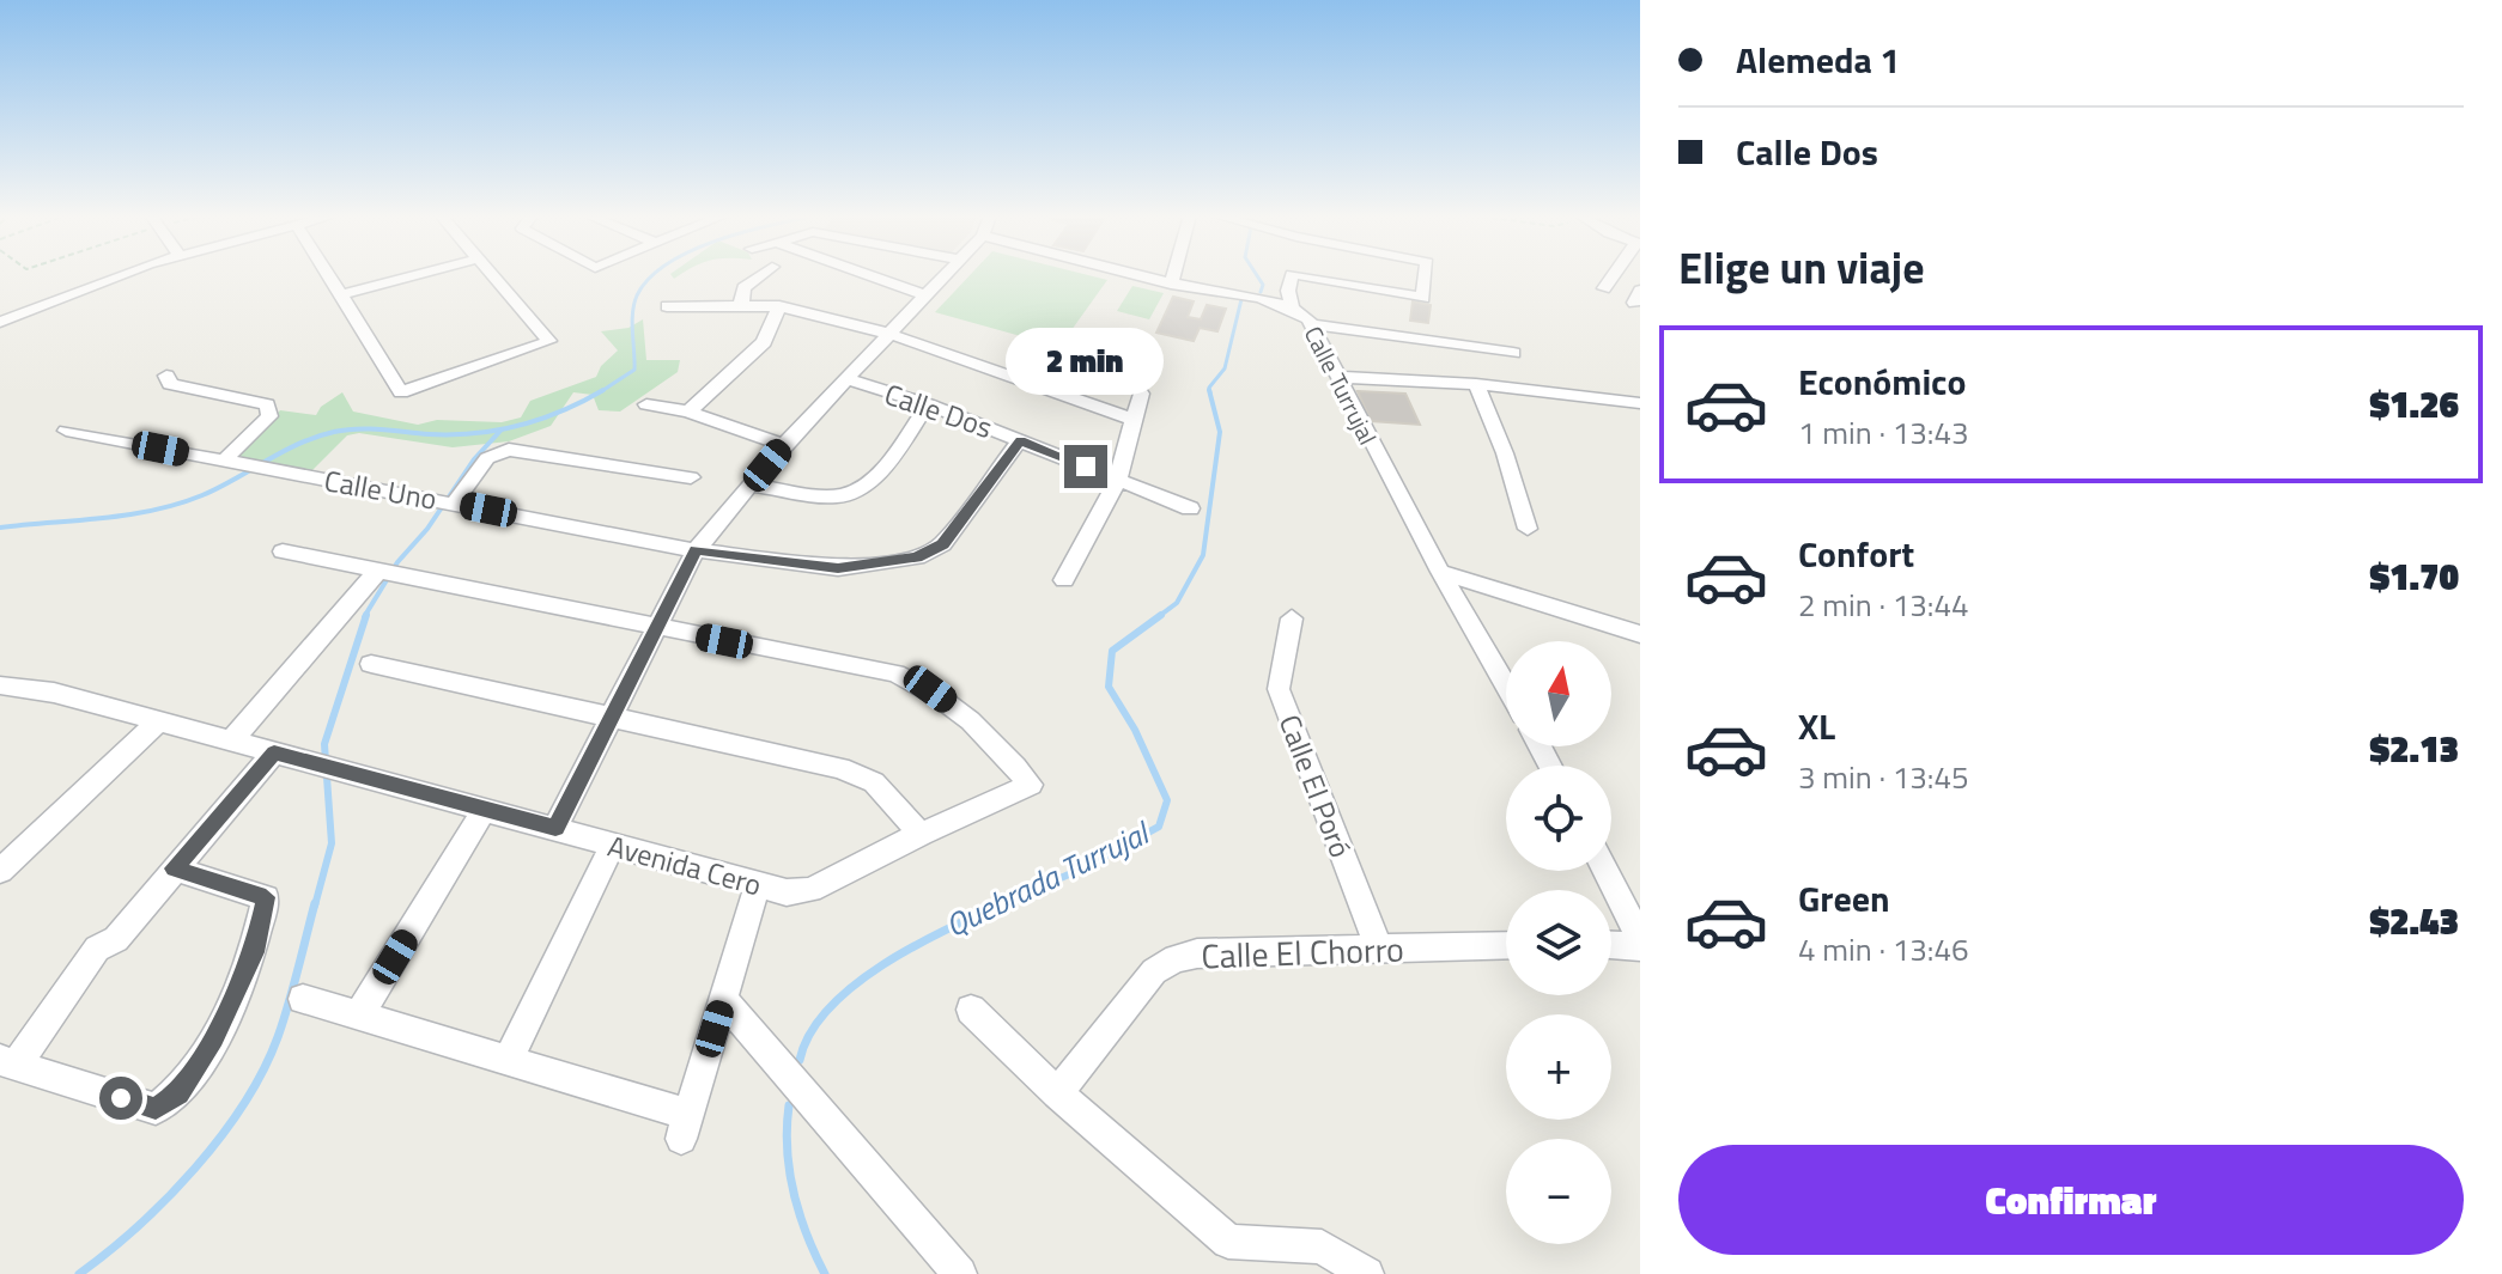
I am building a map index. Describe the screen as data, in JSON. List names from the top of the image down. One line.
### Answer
{"streets":{"street":["Calle Turrujal","Calle Dos","Calle Uno","Calle El Poró","Avenida Cero","Calle El Chorro"]},"crossings":[["Calle Dos","Calle Uno"],["Calle El Poró","Calle El Chorro"]],"water":["Quebrada Turrujal"],"north":"top","page":{"banner":["Alemeda 1","Calle Dos"],"heading":"Elige un viaje","list":[{"name":"Económico","note":"1 min · 13:43","value":"$1.26"},{"name":"Confort","note":"2 min · 13:44","value":"$1.70"},{"name":"XL","note":"3 min · 13:45","value":"$2.13"},{"name":"Green","note":"4 min · 13:46","value":"$2.43"}],"bubble":"2 min","map_buttons":["+","−"],"buttons":"Confirmar"}}
